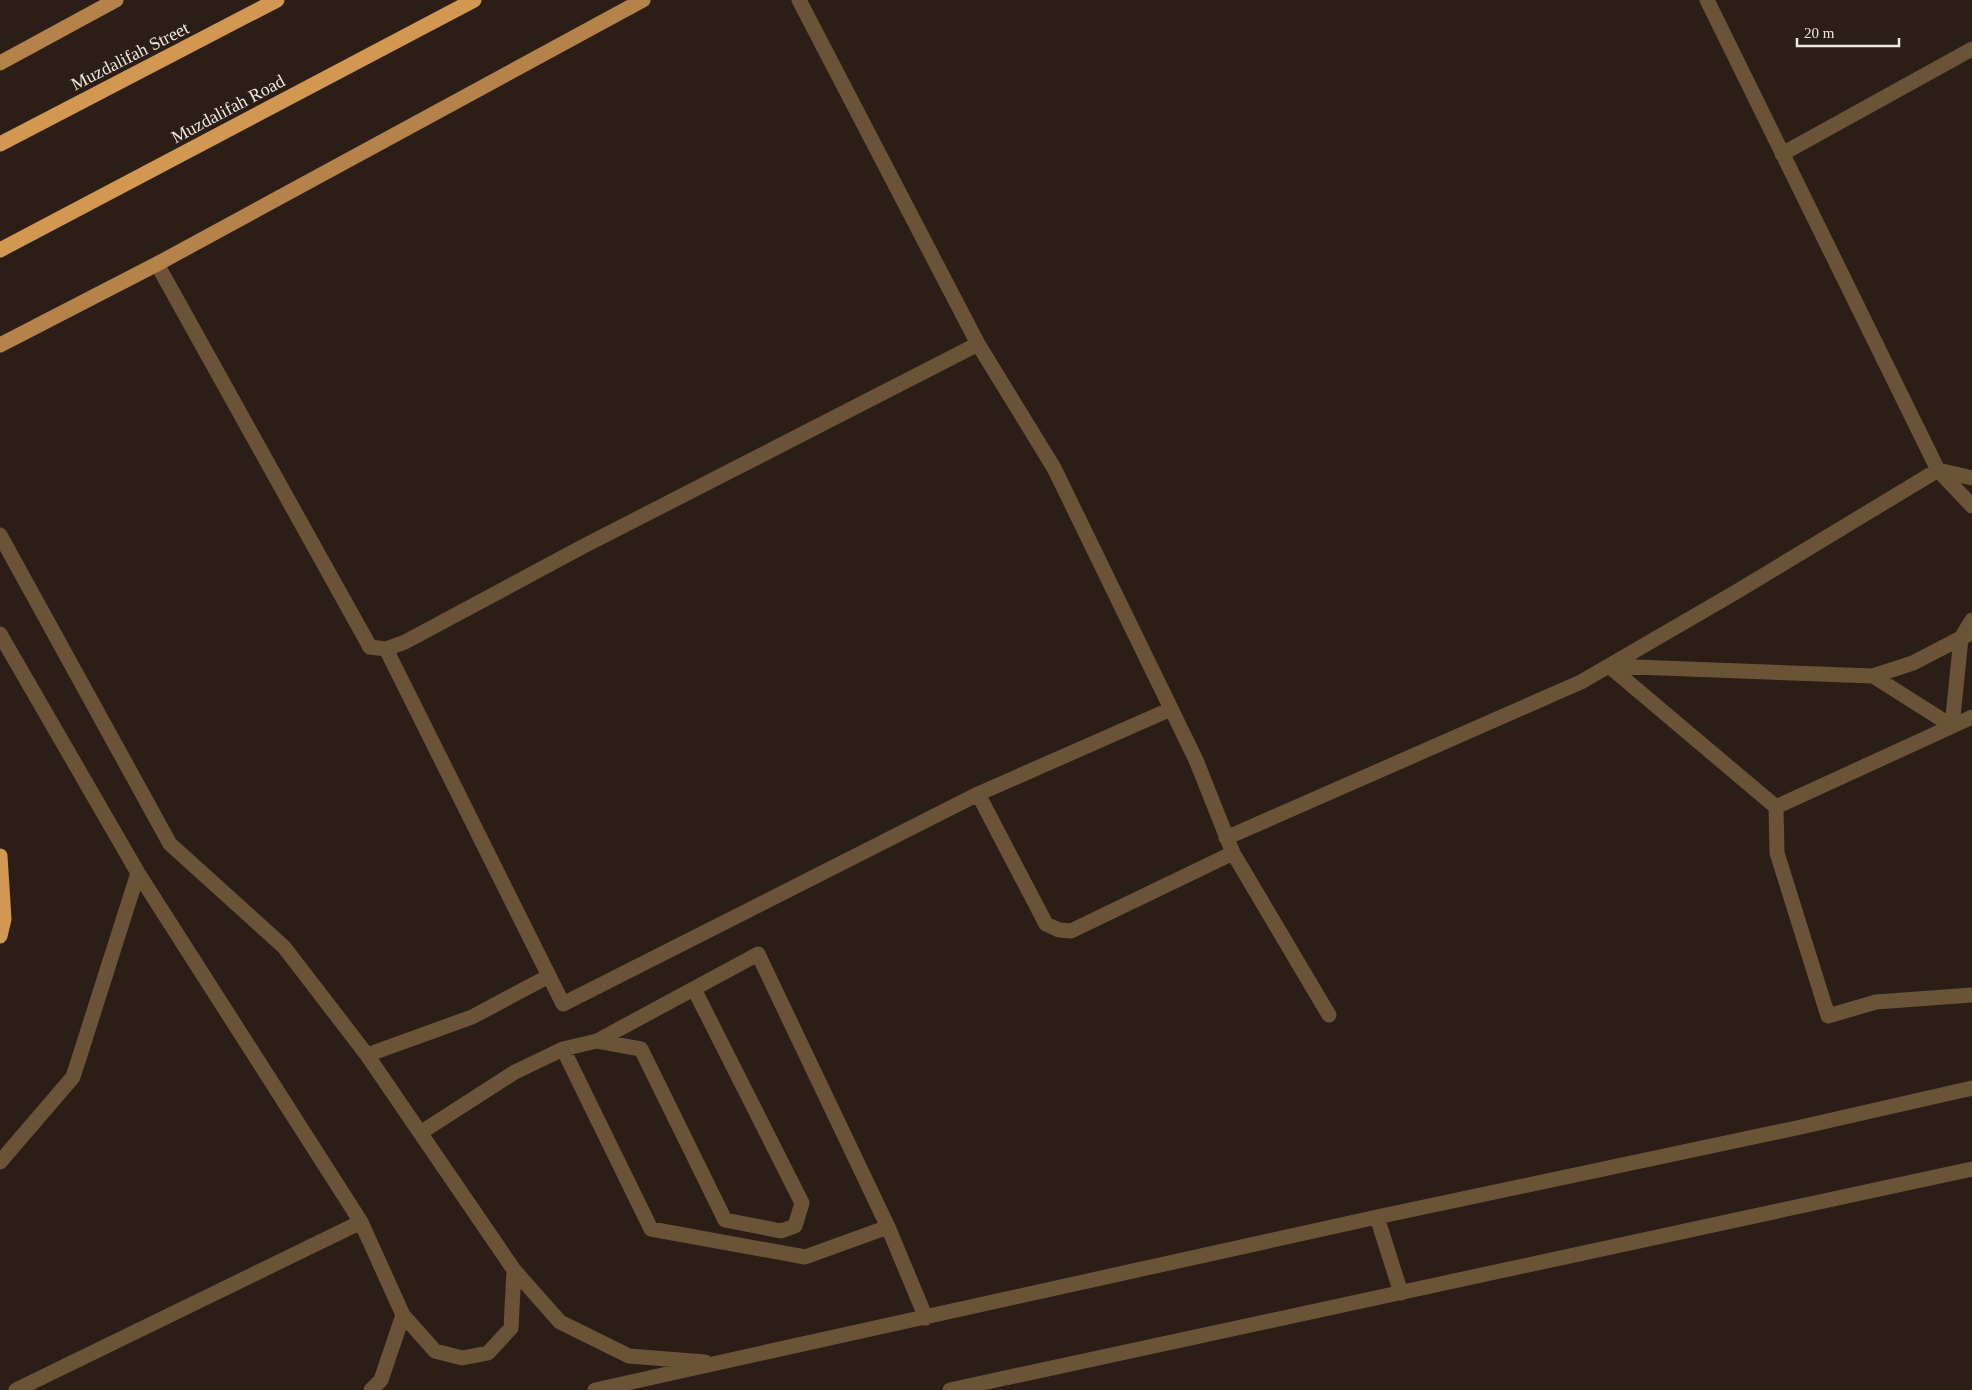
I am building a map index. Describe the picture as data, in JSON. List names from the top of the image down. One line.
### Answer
{"streets":{"highway":["Muzdalifah Street","Muzdalifah Road"]},"scale_bar":"20 m"}
